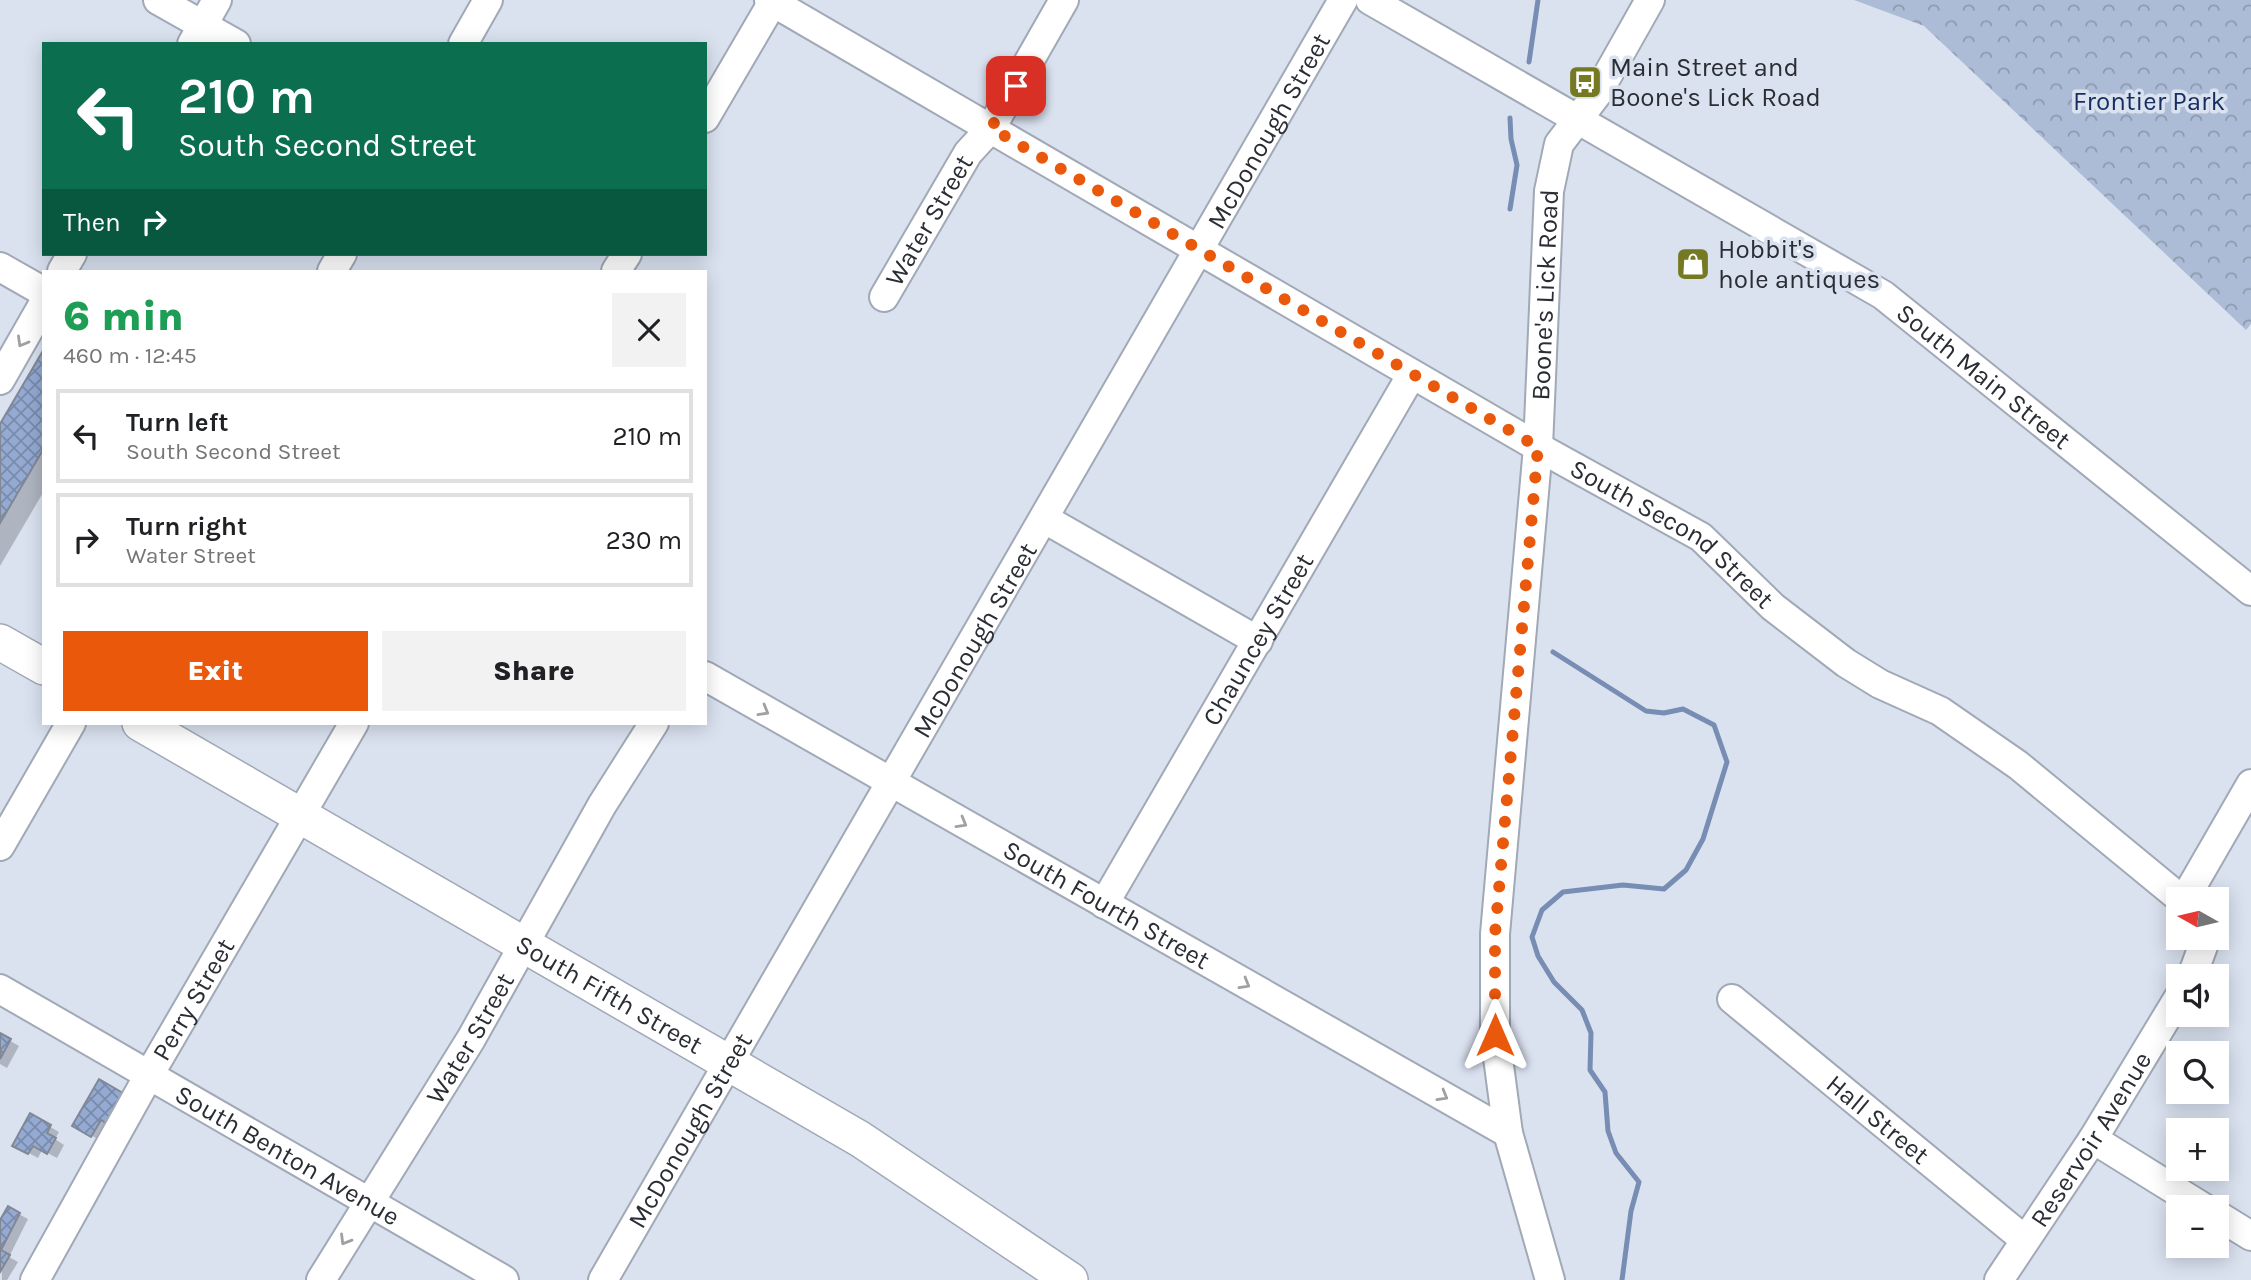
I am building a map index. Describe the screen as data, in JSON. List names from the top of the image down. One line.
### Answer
{"streets":{"main road":["South Fifth Street"],"street":["McDonough Street","Water Street","Boone's Lick Road","South Main Street","South Second Street","Chauncey Street","South Fourth Street","Perry Street","Hall Street","Reservoir Avenue","South Benton Avenue"]},"crossings":[["McDonough Street","South Second Street"],["McDonough Street","South Fourth Street"],["McDonough Street","South Fifth Street"],["Water Street","South Second Street"],["Water Street","South Fifth Street"],["Water Street","South Benton Avenue"],["Boone's Lick Road","South Main Street"],["Boone's Lick Road","South Second Street"],["Boone's Lick Road","South Fourth Street"],["South Second Street","Chauncey Street"],["Chauncey Street","South Fourth Street"],["South Fifth Street","Perry Street"],["Perry Street","South Benton Avenue"],["Hall Street","Reservoir Avenue"]],"one_way":["South Fourth Street"],"parks":["Frontier Park"],"places":{"bus stop":["Main Street and Boone's Lick Road"],"shop":["Hobbit's hole antiques"]},"north":"left","page":{"turn":["210 m","South Second Street"],"then":"Then","heading":["6 min","460 m · 12:45"],"list":[{"name":"Turn left","note":"South Second Street","value":"210 m"},{"name":"Turn right","note":"Water Street","value":"230 m"}],"buttons":["Exit","Share"],"map_buttons":["+","−"]}}
